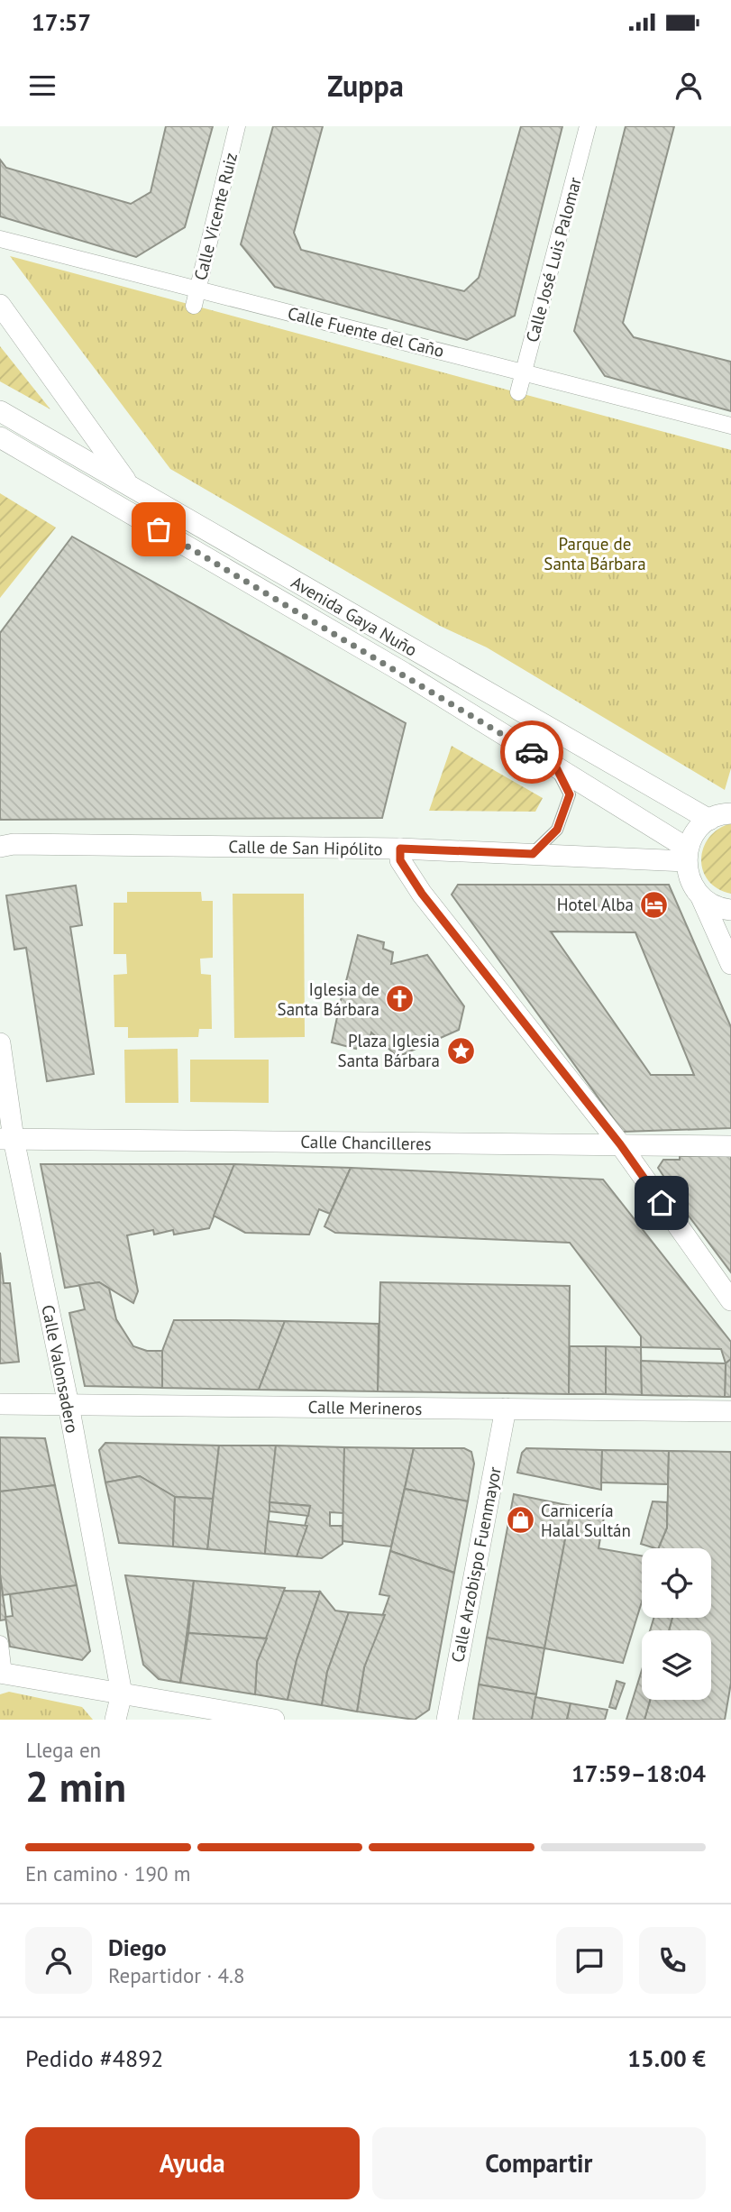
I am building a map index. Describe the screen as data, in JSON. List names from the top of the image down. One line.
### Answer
{"streets":{"street":["Calle Vicente Ruiz","Calle José Luis Palomar","Calle Fuente del Caño","Avenida Gaya Nuño","Calle de San Hipólito","Calle Chancilleres","Calle Valonsadero","Calle Merineros","Calle Arzobispo Fuenmayor"]},"crossings":[["Calle Vicente Ruiz","Calle Fuente del Caño"],["Calle José Luis Palomar","Calle Fuente del Caño"],["Avenida Gaya Nuño","Calle de San Hipólito"],["Calle Chancilleres","Calle Valonsadero"],["Calle Valonsadero","Calle Merineros"],["Calle Merineros","Calle Arzobispo Fuenmayor"]],"parks":["Parque de Santa Bárbara"],"places":{"hotel":["Hotel Alba"],"church":["Iglesia de Santa Bárbara"],"place":["Plaza Iglesia Santa Bárbara"],"shop":["Carnicería Halal Sultán"]},"page":{"status":"17:57","header":"Zuppa","heading":["2 min","Llega en","17:59–18:04"],"panel":["Diego","Repartidor · 4.8","Pedido #4892","15.00 €"],"bar":"En camino · 190 m","buttons":["Ayuda","Compartir"]}}
